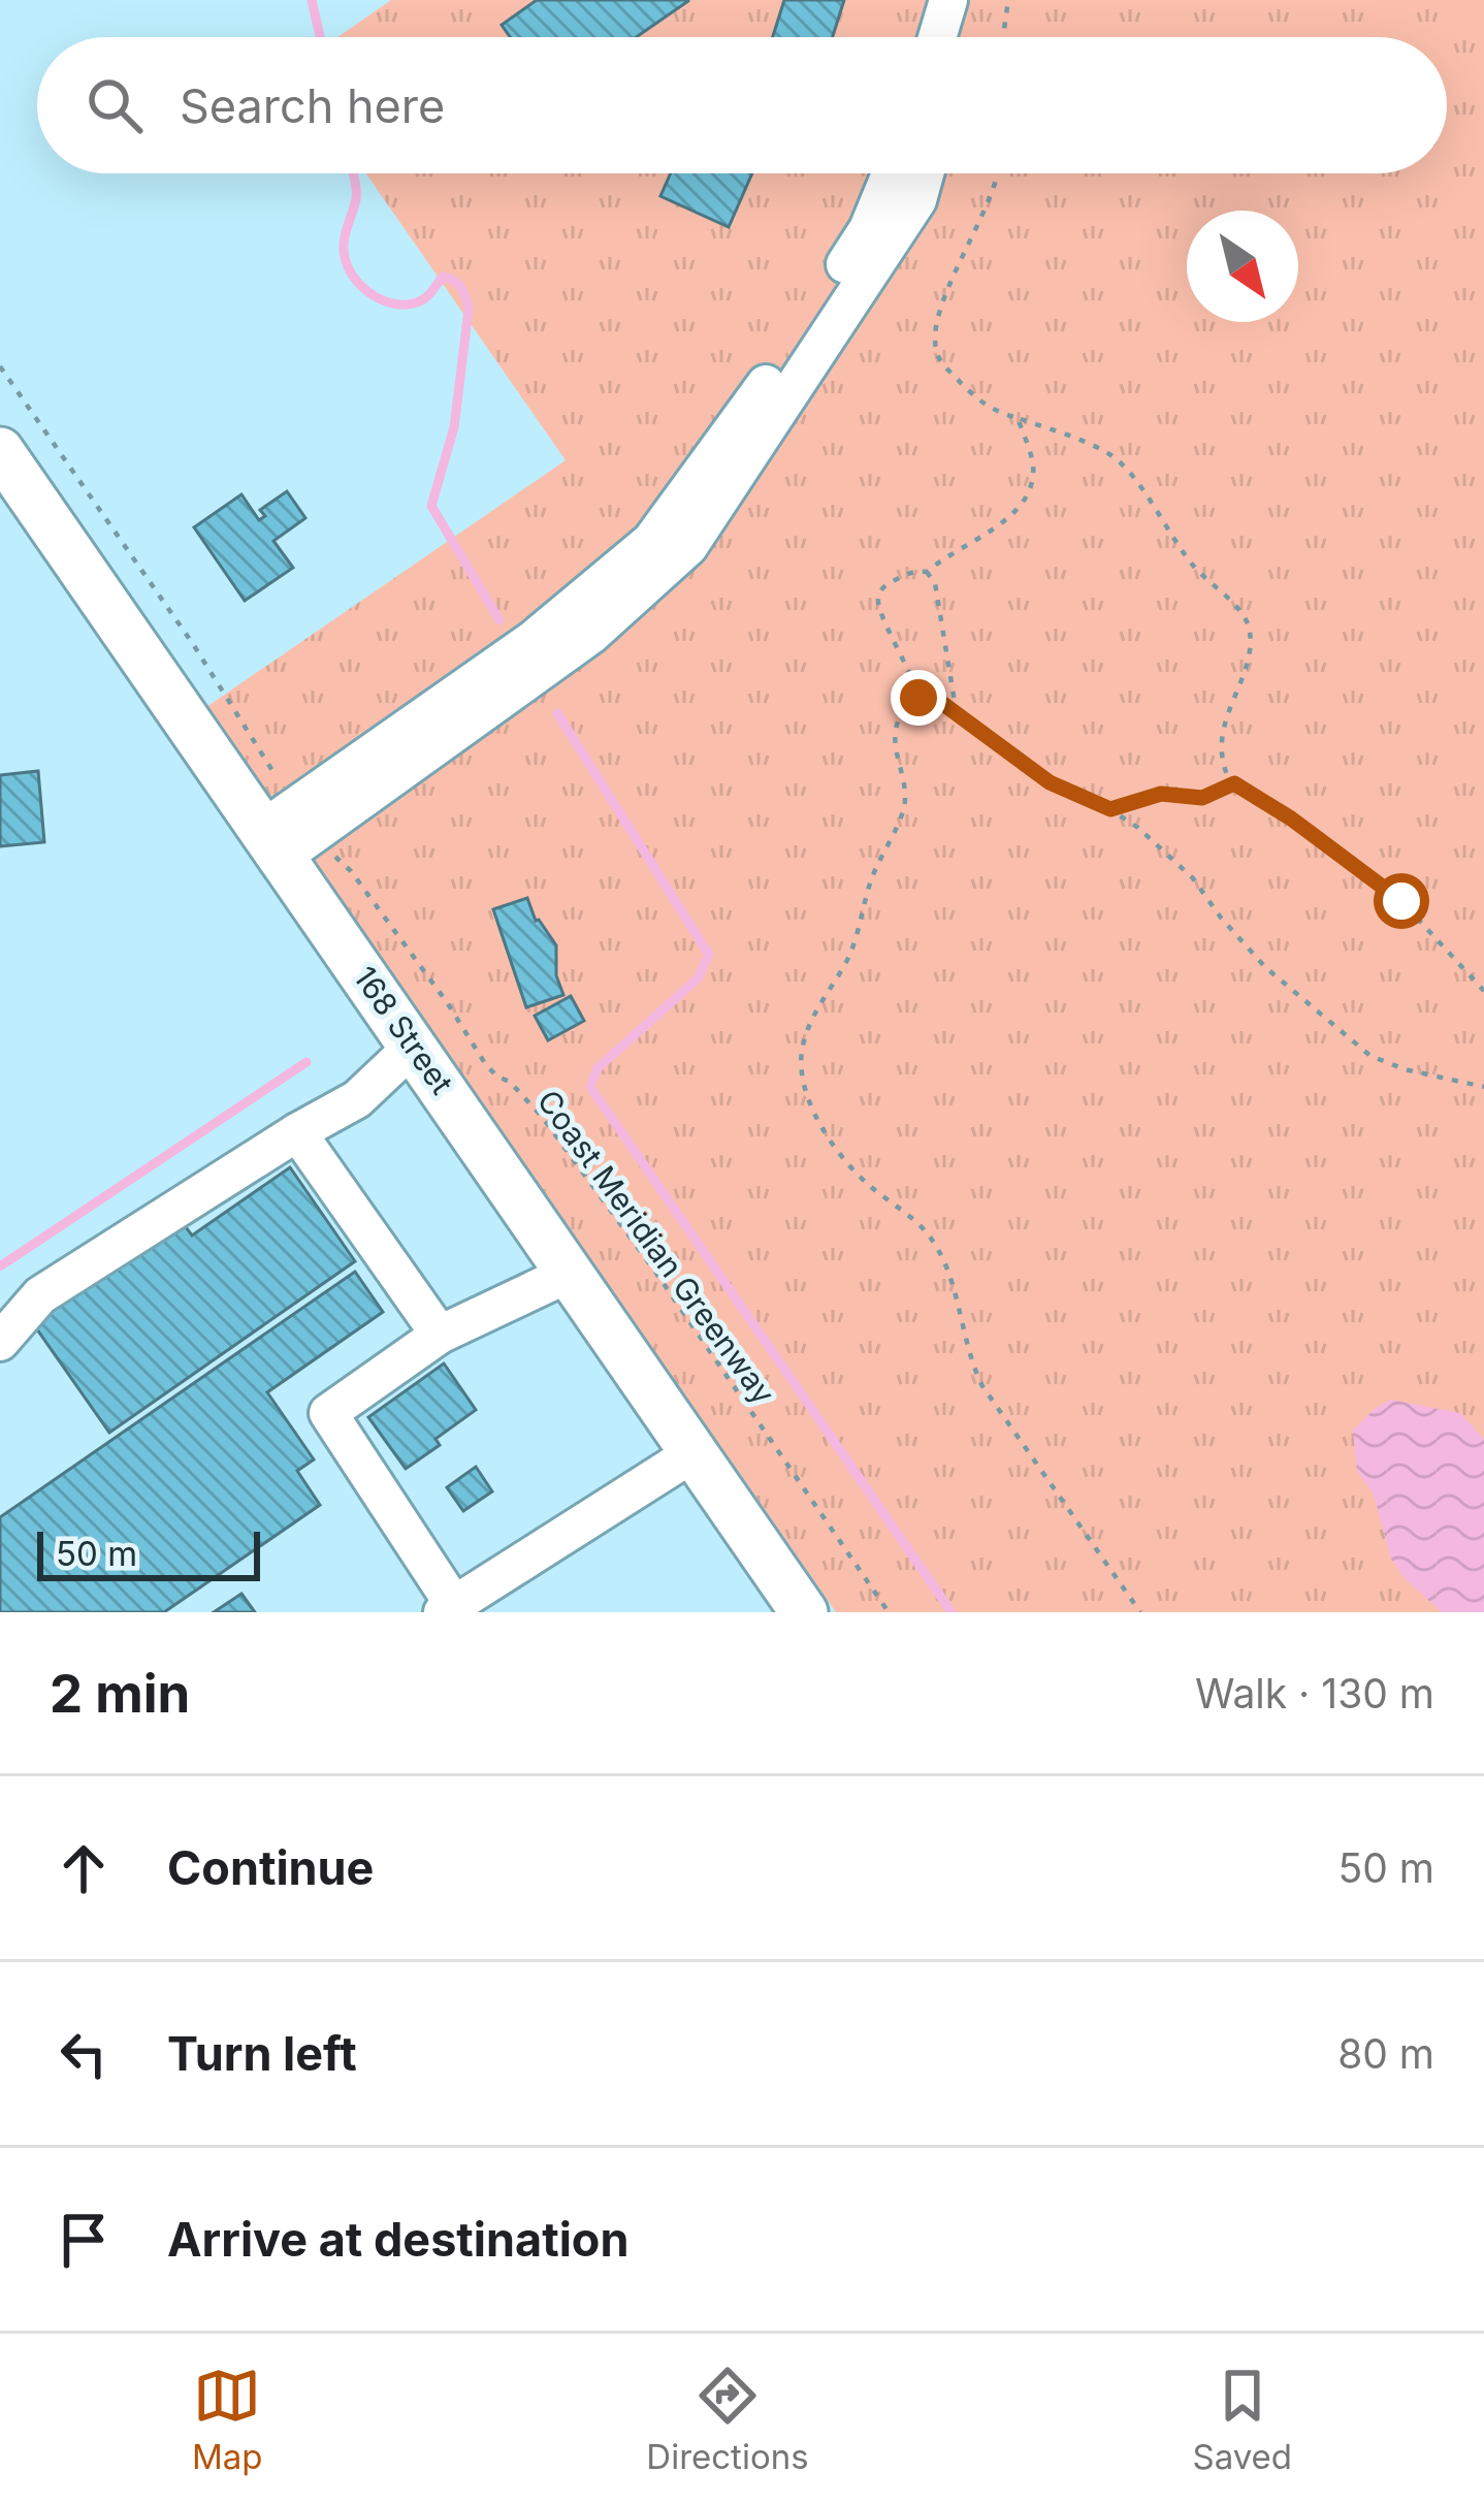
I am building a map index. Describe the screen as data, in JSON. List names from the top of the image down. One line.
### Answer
{"streets":{"main road":["168 Street"],"path":["Coast Meridian Greenway"]},"scale_bar":"50 m","north":"bottom right","page":{"search":"Search here","scale":"50 m","heading":["2 min","Walk · 130 m"],"list":[["Continue","50 m"],["Turn left","80 m"],"Arrive at destination"],"nav":["Map","Directions","Saved"]}}
